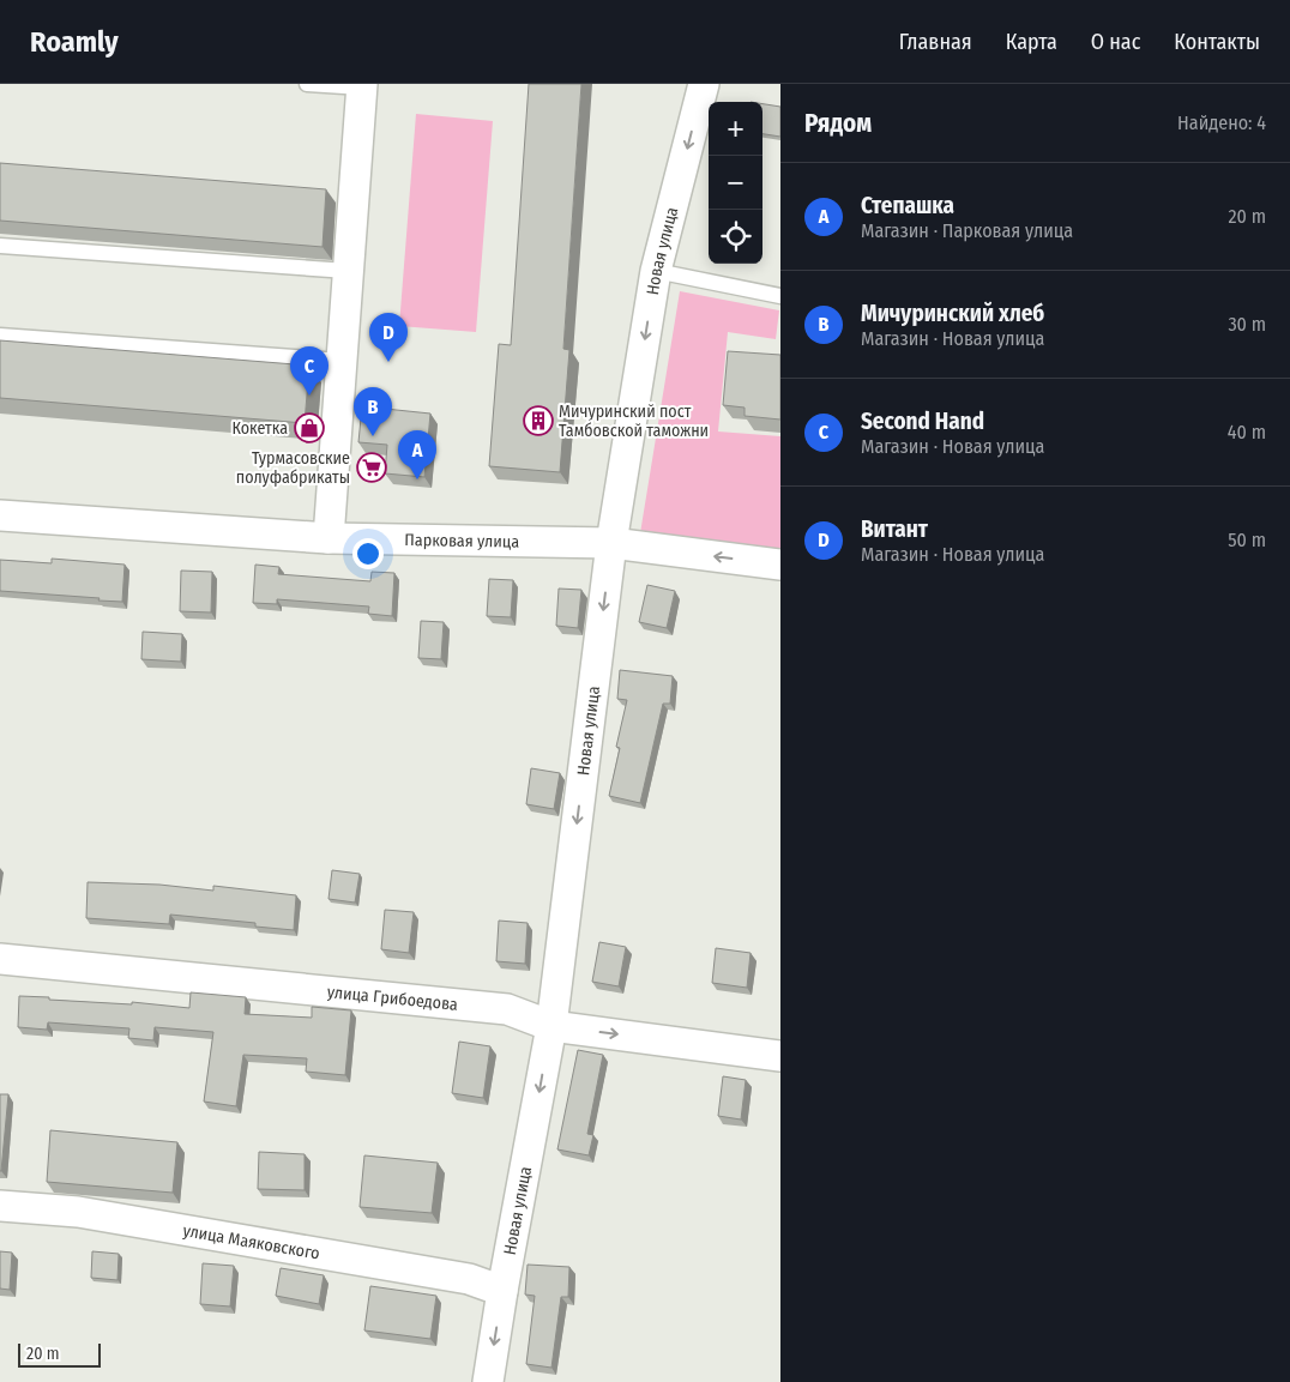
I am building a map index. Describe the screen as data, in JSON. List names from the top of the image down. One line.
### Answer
{"streets":{"street":["Новая улица","Парковая улица","улица Грибоедова","улица Маяковского"]},"crossings":[["Новая улица","Парковая улица"],["Новая улица","улица Грибоедова"],["Новая улица","улица Маяковского"]],"one_way":["Новая улица"],"places":{"building":["Мичуринский пост Тамбовской таможни"],"shop":["Кокетка"],"supermarket":["Турмасовские полуфабрикаты"]},"scale_bar":"20 m","page":{"header":"Roamly","nav":["Главная","Карта","О нас","Контакты"],"heading":["Рядом","Найдено: 4"],"map_buttons":["+","−"],"list":[{"mark":"A","name":"Степашка","note":"Магазин · Парковая улица","value":"20 m"},{"mark":"B","name":"Мичуринский хлеб","note":"Магазин · Новая улица","value":"30 m"},{"mark":"C","name":"Second Hand","note":"Магазин · Новая улица","value":"40 m"},{"mark":"D","name":"Витант","note":"Магазин · Новая улица","value":"50 m"}],"pins":["D","C","B","A"],"scale":"20 m"}}
